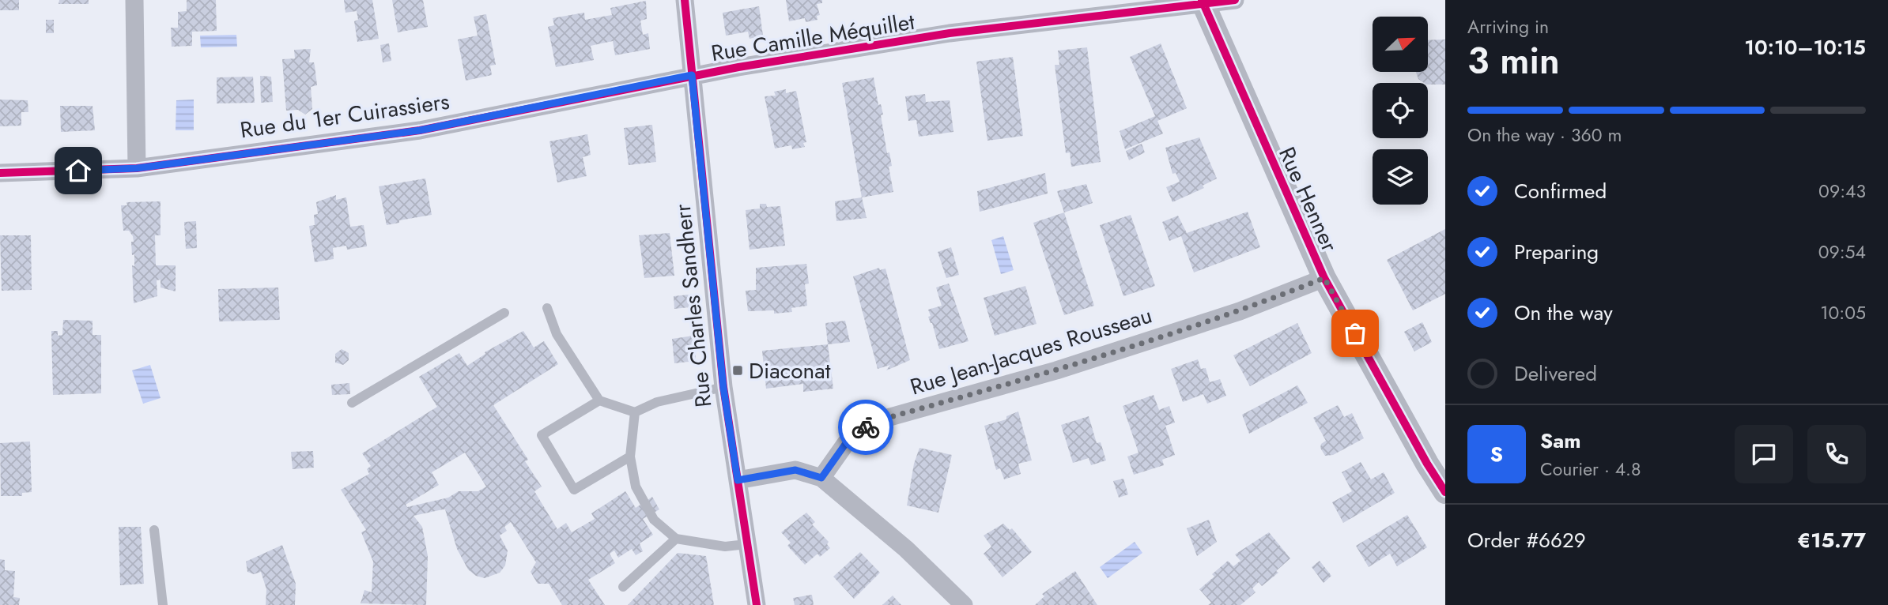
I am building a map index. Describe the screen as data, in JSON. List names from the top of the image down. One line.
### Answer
{"streets":{"street":["Rue Camille Méquillet","Rue du 1er Cuirassiers","Rue Henner","Rue Charles Sandherr","Rue Jean-Jacques Rousseau"]},"crossings":[["Rue Camille Méquillet","Rue du 1er Cuirassiers"],["Rue Camille Méquillet","Rue Henner"],["Rue Camille Méquillet","Rue Charles Sandherr"],["Rue du 1er Cuirassiers","Rue Charles Sandherr"],["Rue Henner","Rue Jean-Jacques Rousseau"]],"places":{"transit":["Diaconat"]},"north":"top right","page":{"heading":["3 min","Arriving in","10:10–10:15"],"panel":["Sam","Courier · 4.8","Order #6629","€15.77"],"bar":"On the way · 360 m","list":[["Confirmed","09:43"],["Preparing","09:54"],["On the way","10:05"],"Delivered"],"round":"S"}}
